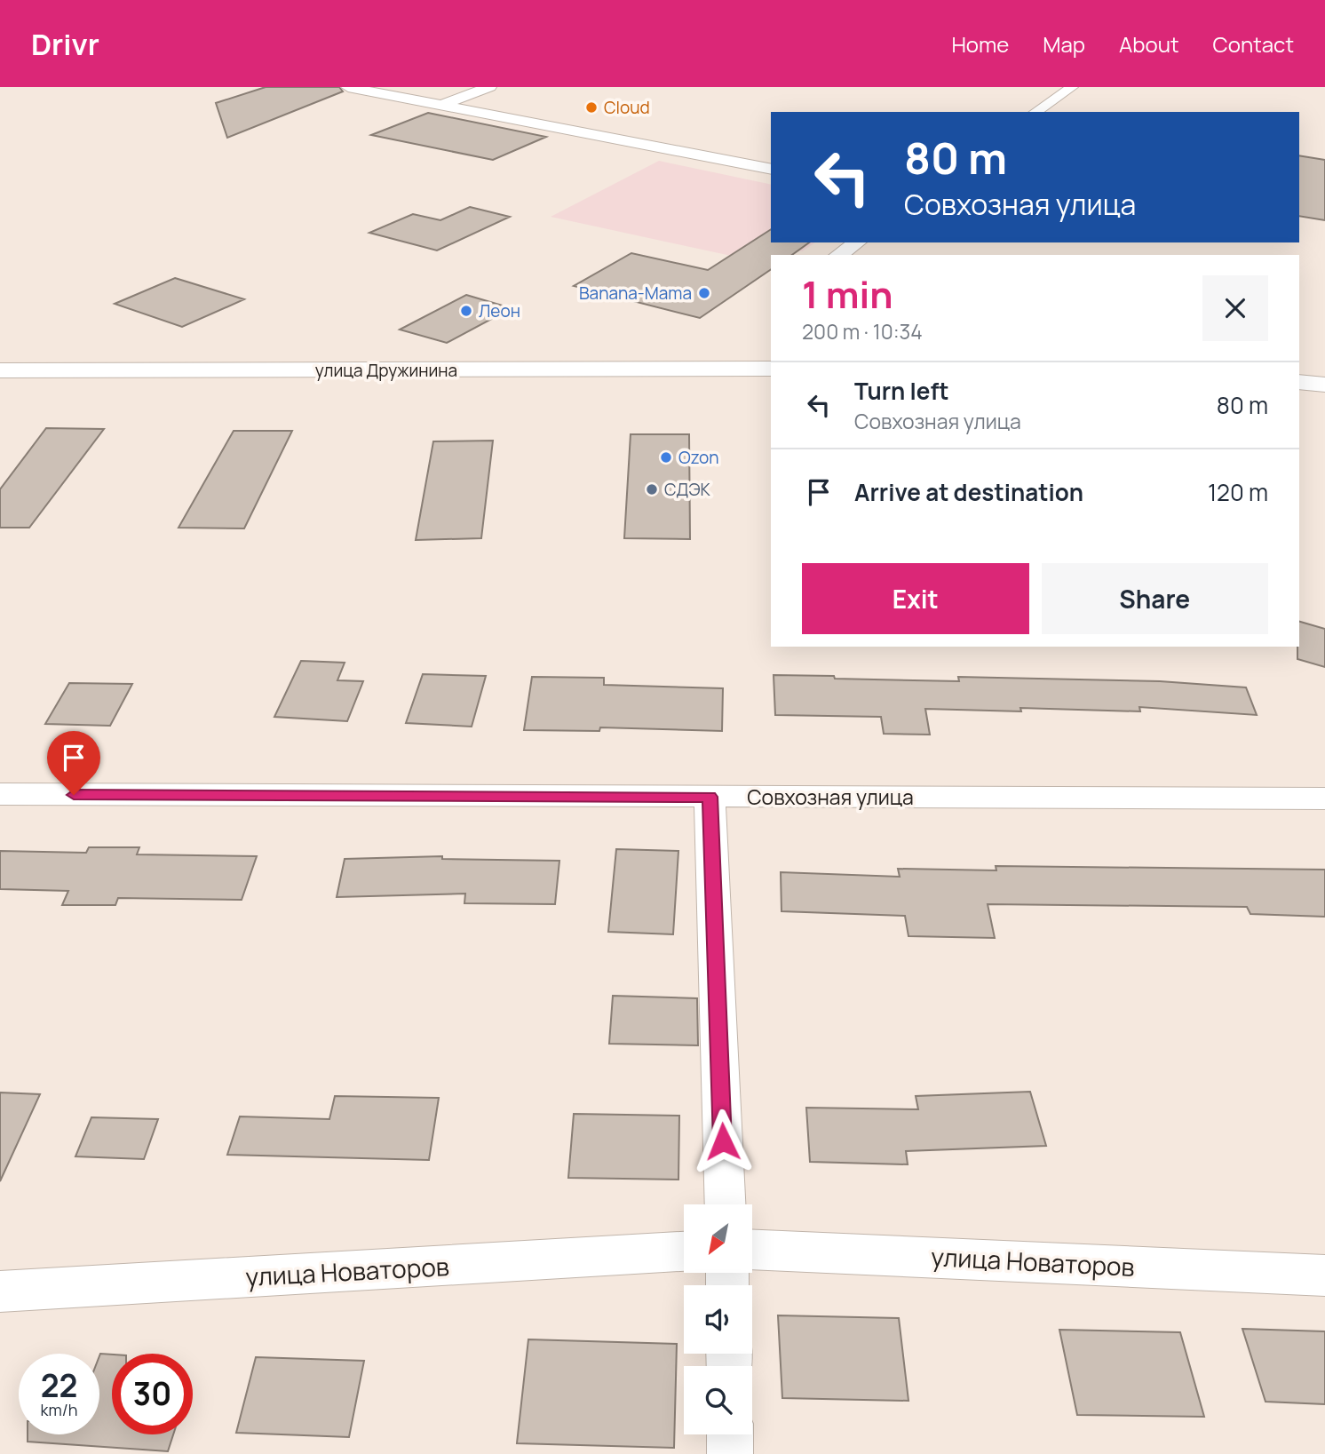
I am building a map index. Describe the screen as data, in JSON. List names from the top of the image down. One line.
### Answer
{"streets":{"street":["улица Дружинина","Совхозная улица","улица Новаторов"]},"places":["Cloud","Banana-Mama","Леон","Ozon","СДЭК"],"north":"bottom left","page":{"header":"Drivr","nav":["Home","Map","About","Contact"],"turn":["80 m","Совхозная улица"],"heading":["1 min","200 m · 10:34"],"list":[{"name":"Turn left","note":"Совхозная улица","value":"80 m"},{"name":"Arrive at destination","value":"120 m"}],"buttons":["Exit","Share"],"speed":"22 km/h","limit":"30"}}
